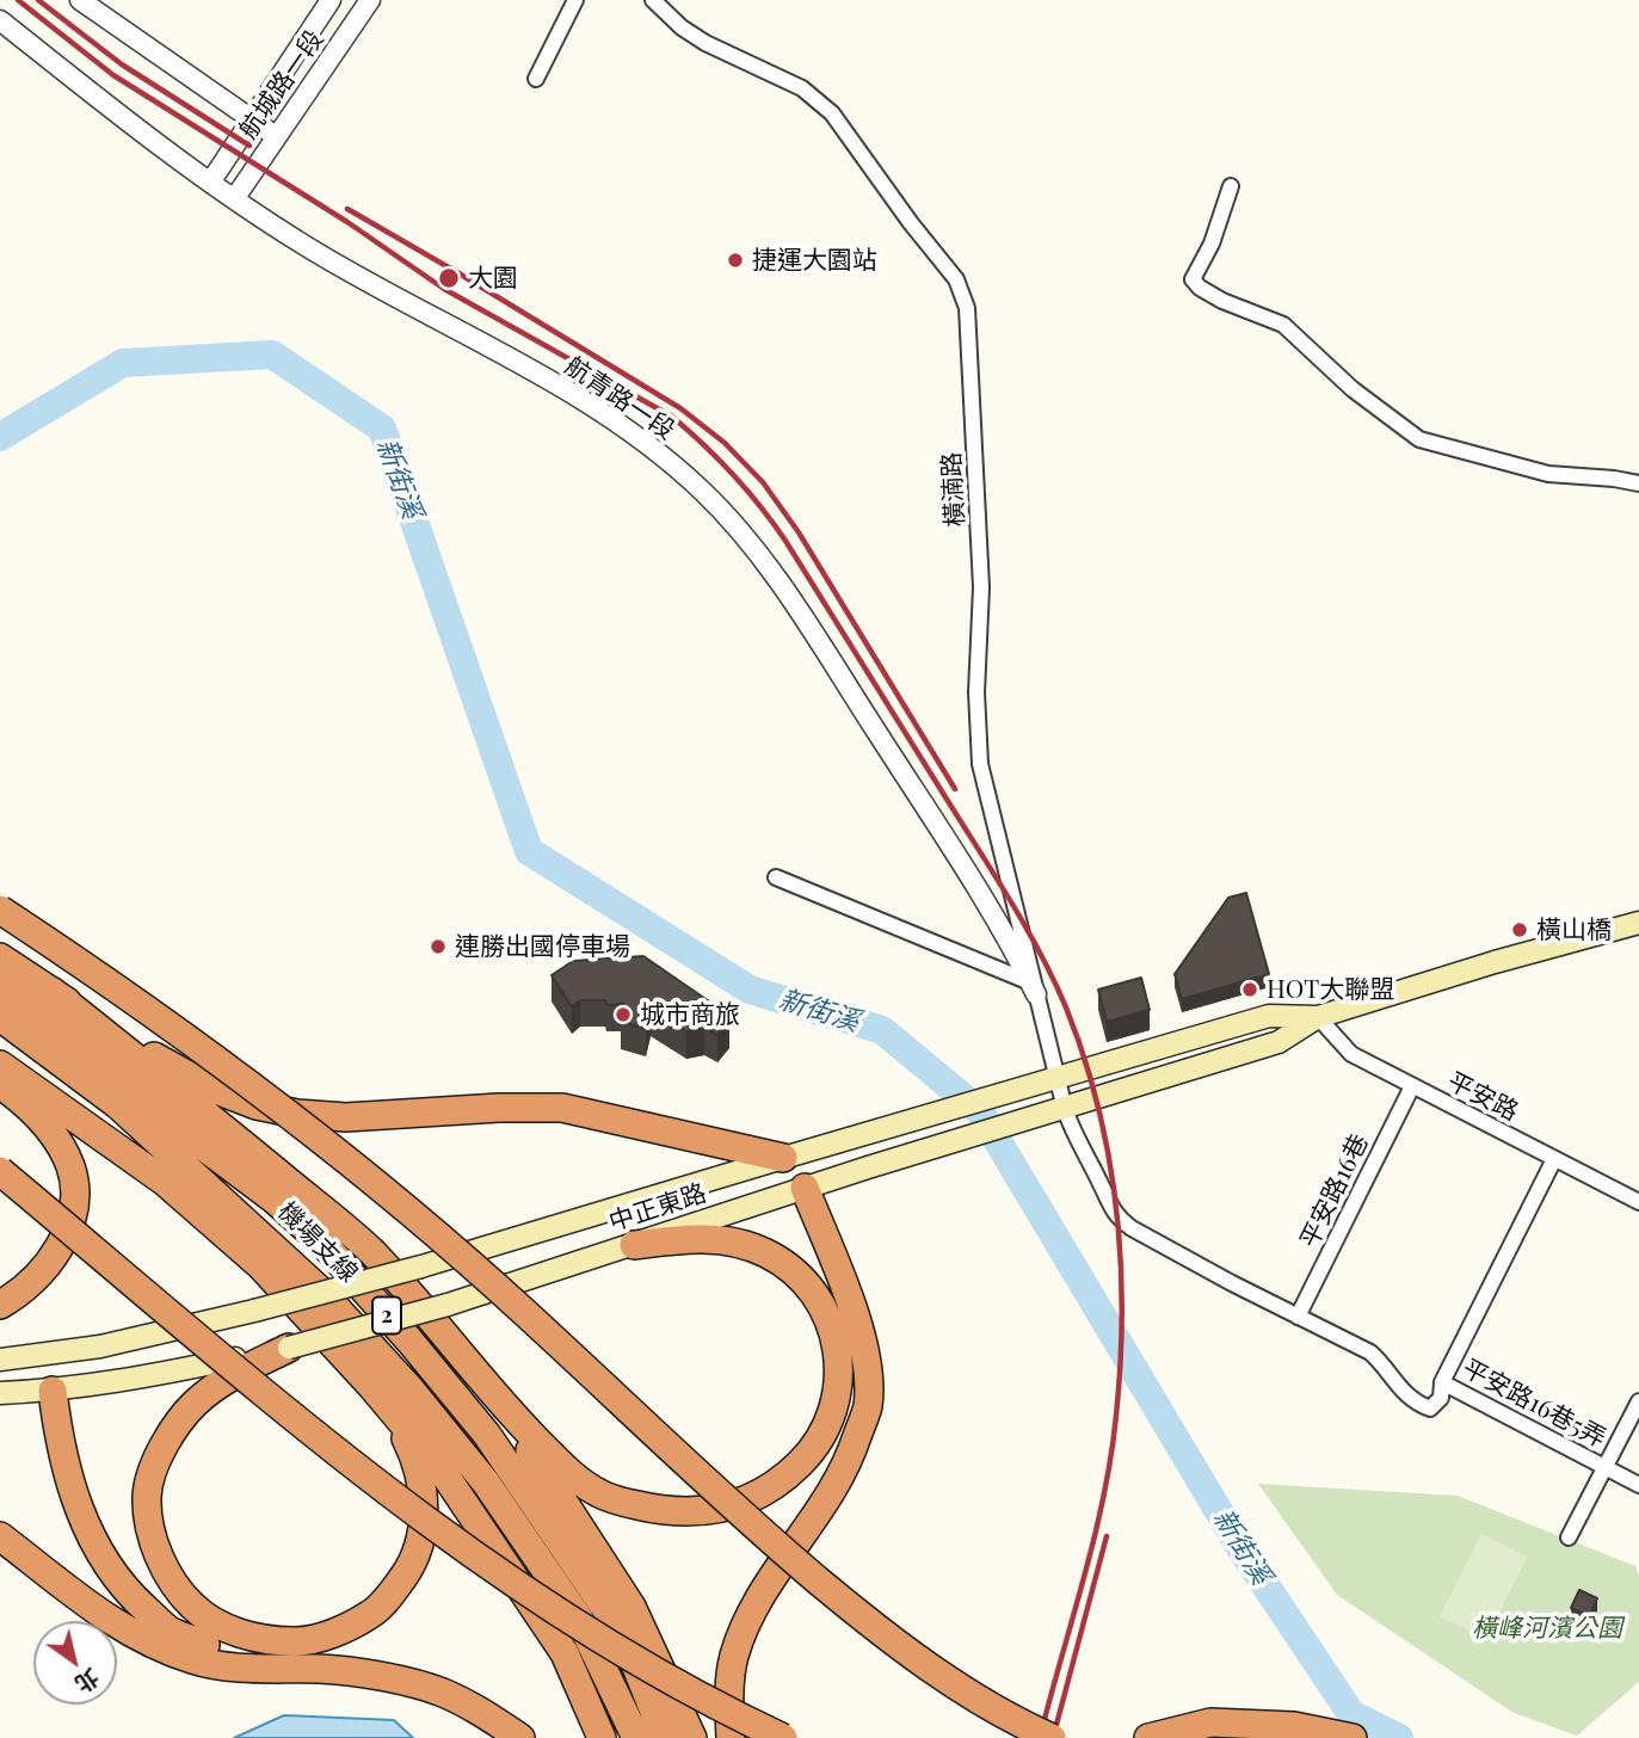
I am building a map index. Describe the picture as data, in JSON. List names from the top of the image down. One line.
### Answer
{"streets":{"highway":["機場支線","2"],"main road":["中正東路"],"street":["航城路一段","航青路一段","橫湳路","平安路","平安路16巷","平安路16巷5弄"]},"crossings":[["航城路一段","航青路一段"],["航青路一段","橫湳路"],["橫湳路","平安路16巷"],["橫湳路","中正東路"],["橫湳路","平安路16巷5弄"],["平安路","平安路16巷"],["平安路","中正東路"]],"water":["新街溪"],"parks":["橫峰河濱公園"],"places":["捷運大園站","大園","橫山橋","連勝出國停車場","HOT大聯盟","城市商旅"],"north":"bottom right"}
